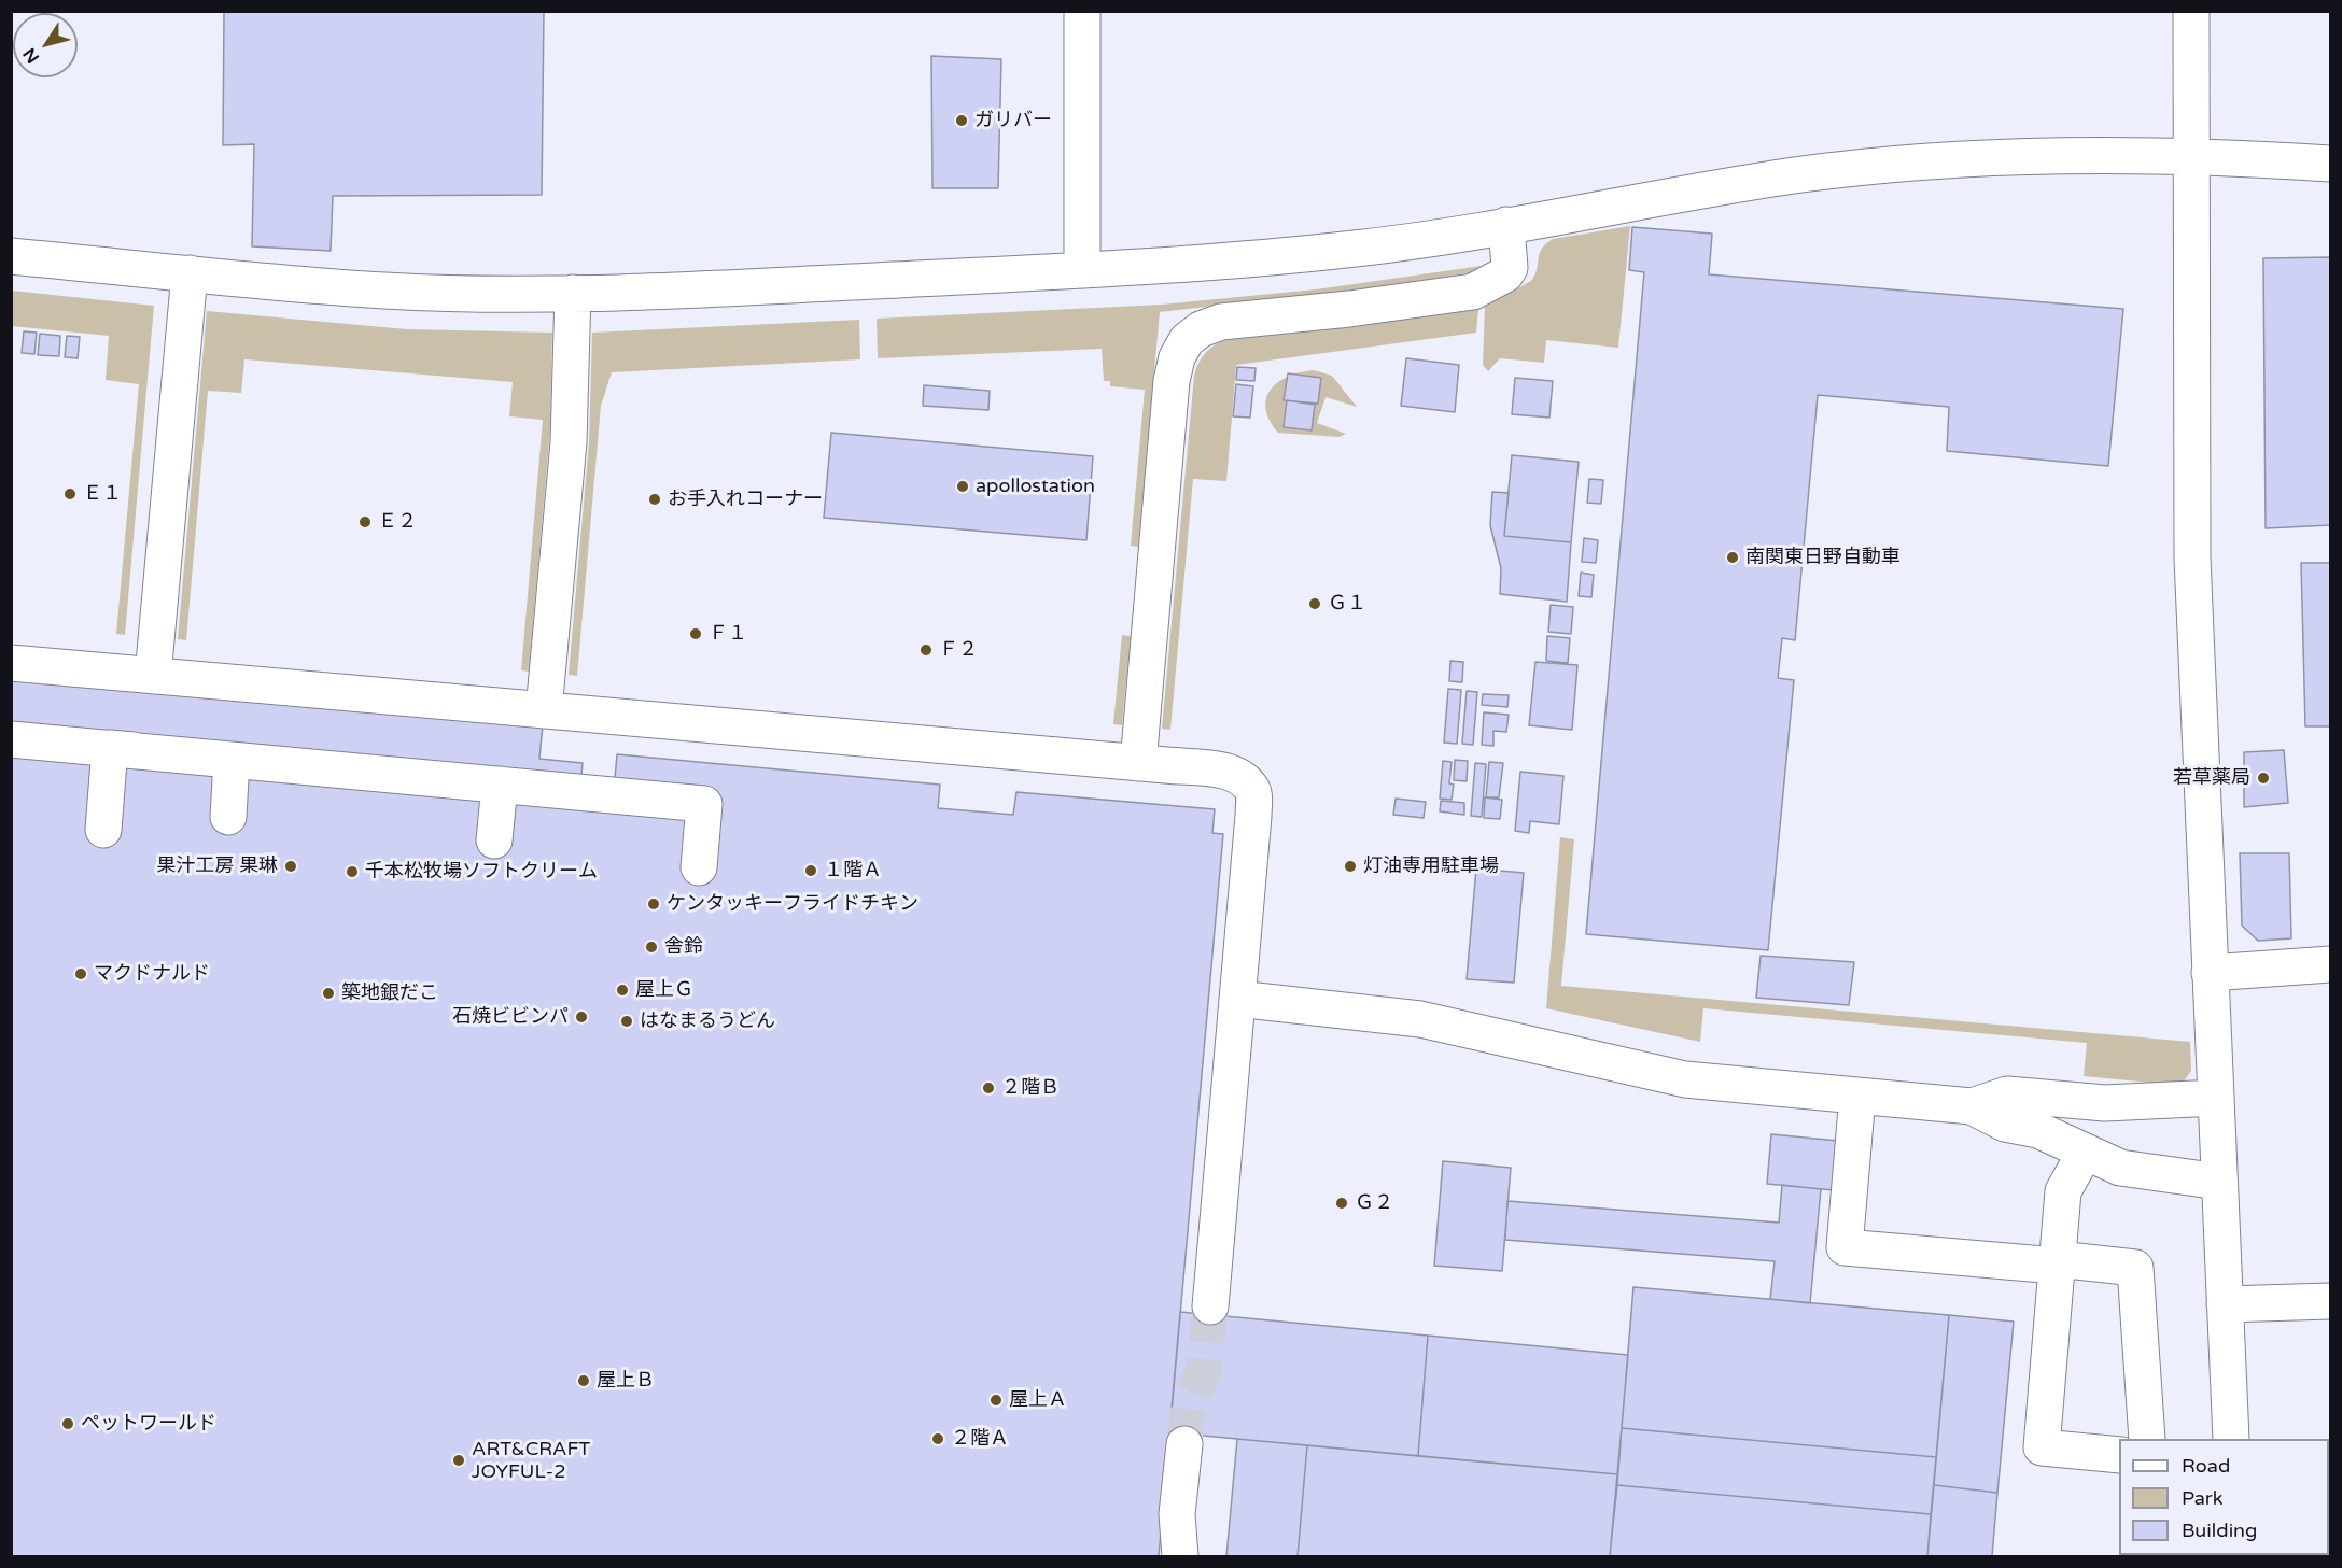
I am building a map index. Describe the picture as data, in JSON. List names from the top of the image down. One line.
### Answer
{"places":["ガリバー","apollostation","Ｅ１","お手入れコーナー","Ｅ２","南関東日野自動車","Ｇ１","Ｆ１","Ｆ２","若草薬局","果汁工房 果琳","灯油専用駐車場","１階Ａ","千本松牧場ソフトクリーム","ケンタッキーフライドチキン","舎鈴","マクドナルド","屋上Ｇ","築地銀だこ","石焼ビビンパ","はなまるうどん","２階Ｂ","Ｇ２","屋上Ｂ","屋上Ａ","ペットワールド","２階Ａ","ART&CRAFT JOYFUL-2"],"legend":["Road","Park","Building"],"north":"bottom left"}
